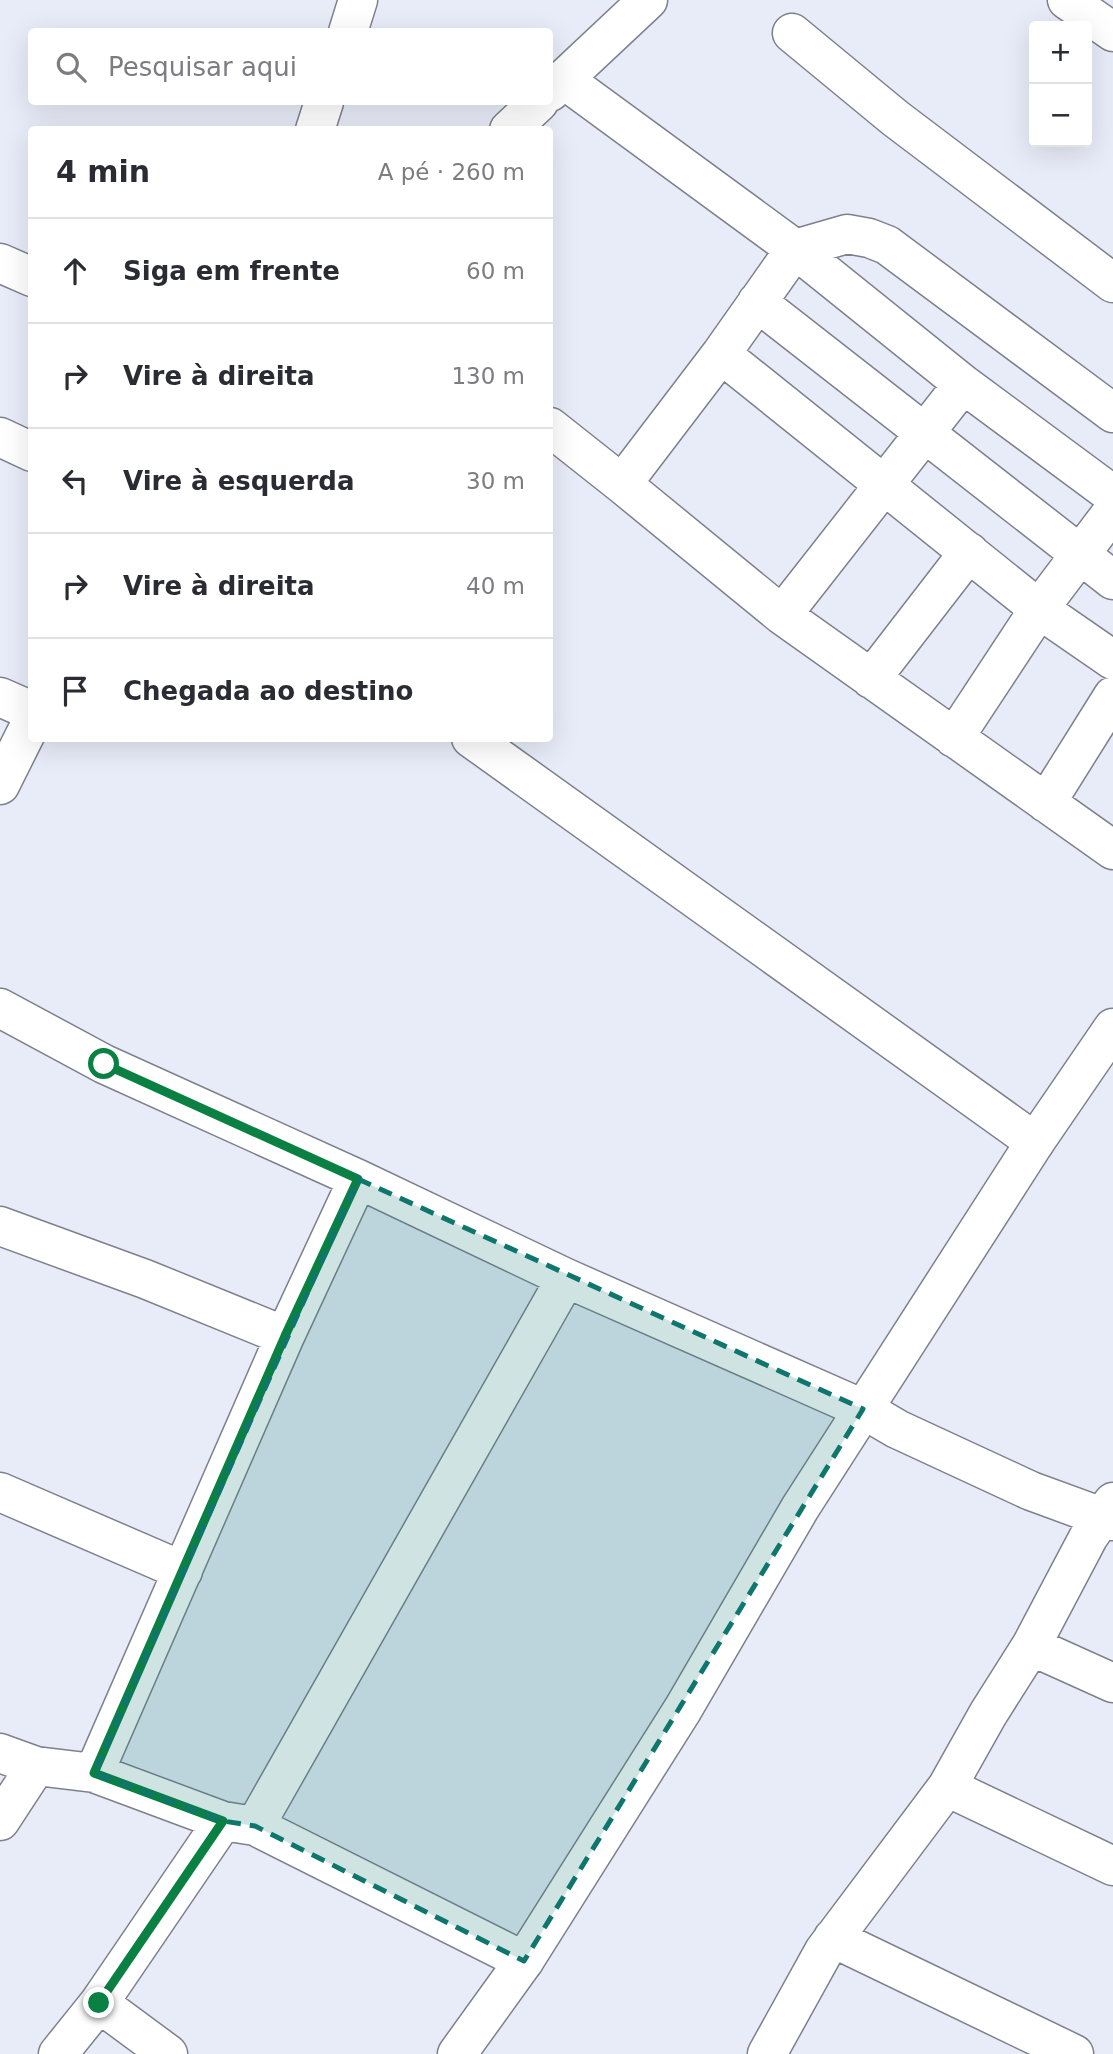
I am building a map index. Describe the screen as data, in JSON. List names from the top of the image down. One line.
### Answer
{"page":{"map_buttons":["+","−"],"search":"Pesquisar aqui","heading":["4 min","A pé · 260 m"],"list":[["Siga em frente","60 m"],["Vire à direita","130 m"],["Vire à esquerda","30 m"],["Vire à direita","40 m"],"Chegada ao destino"]}}
